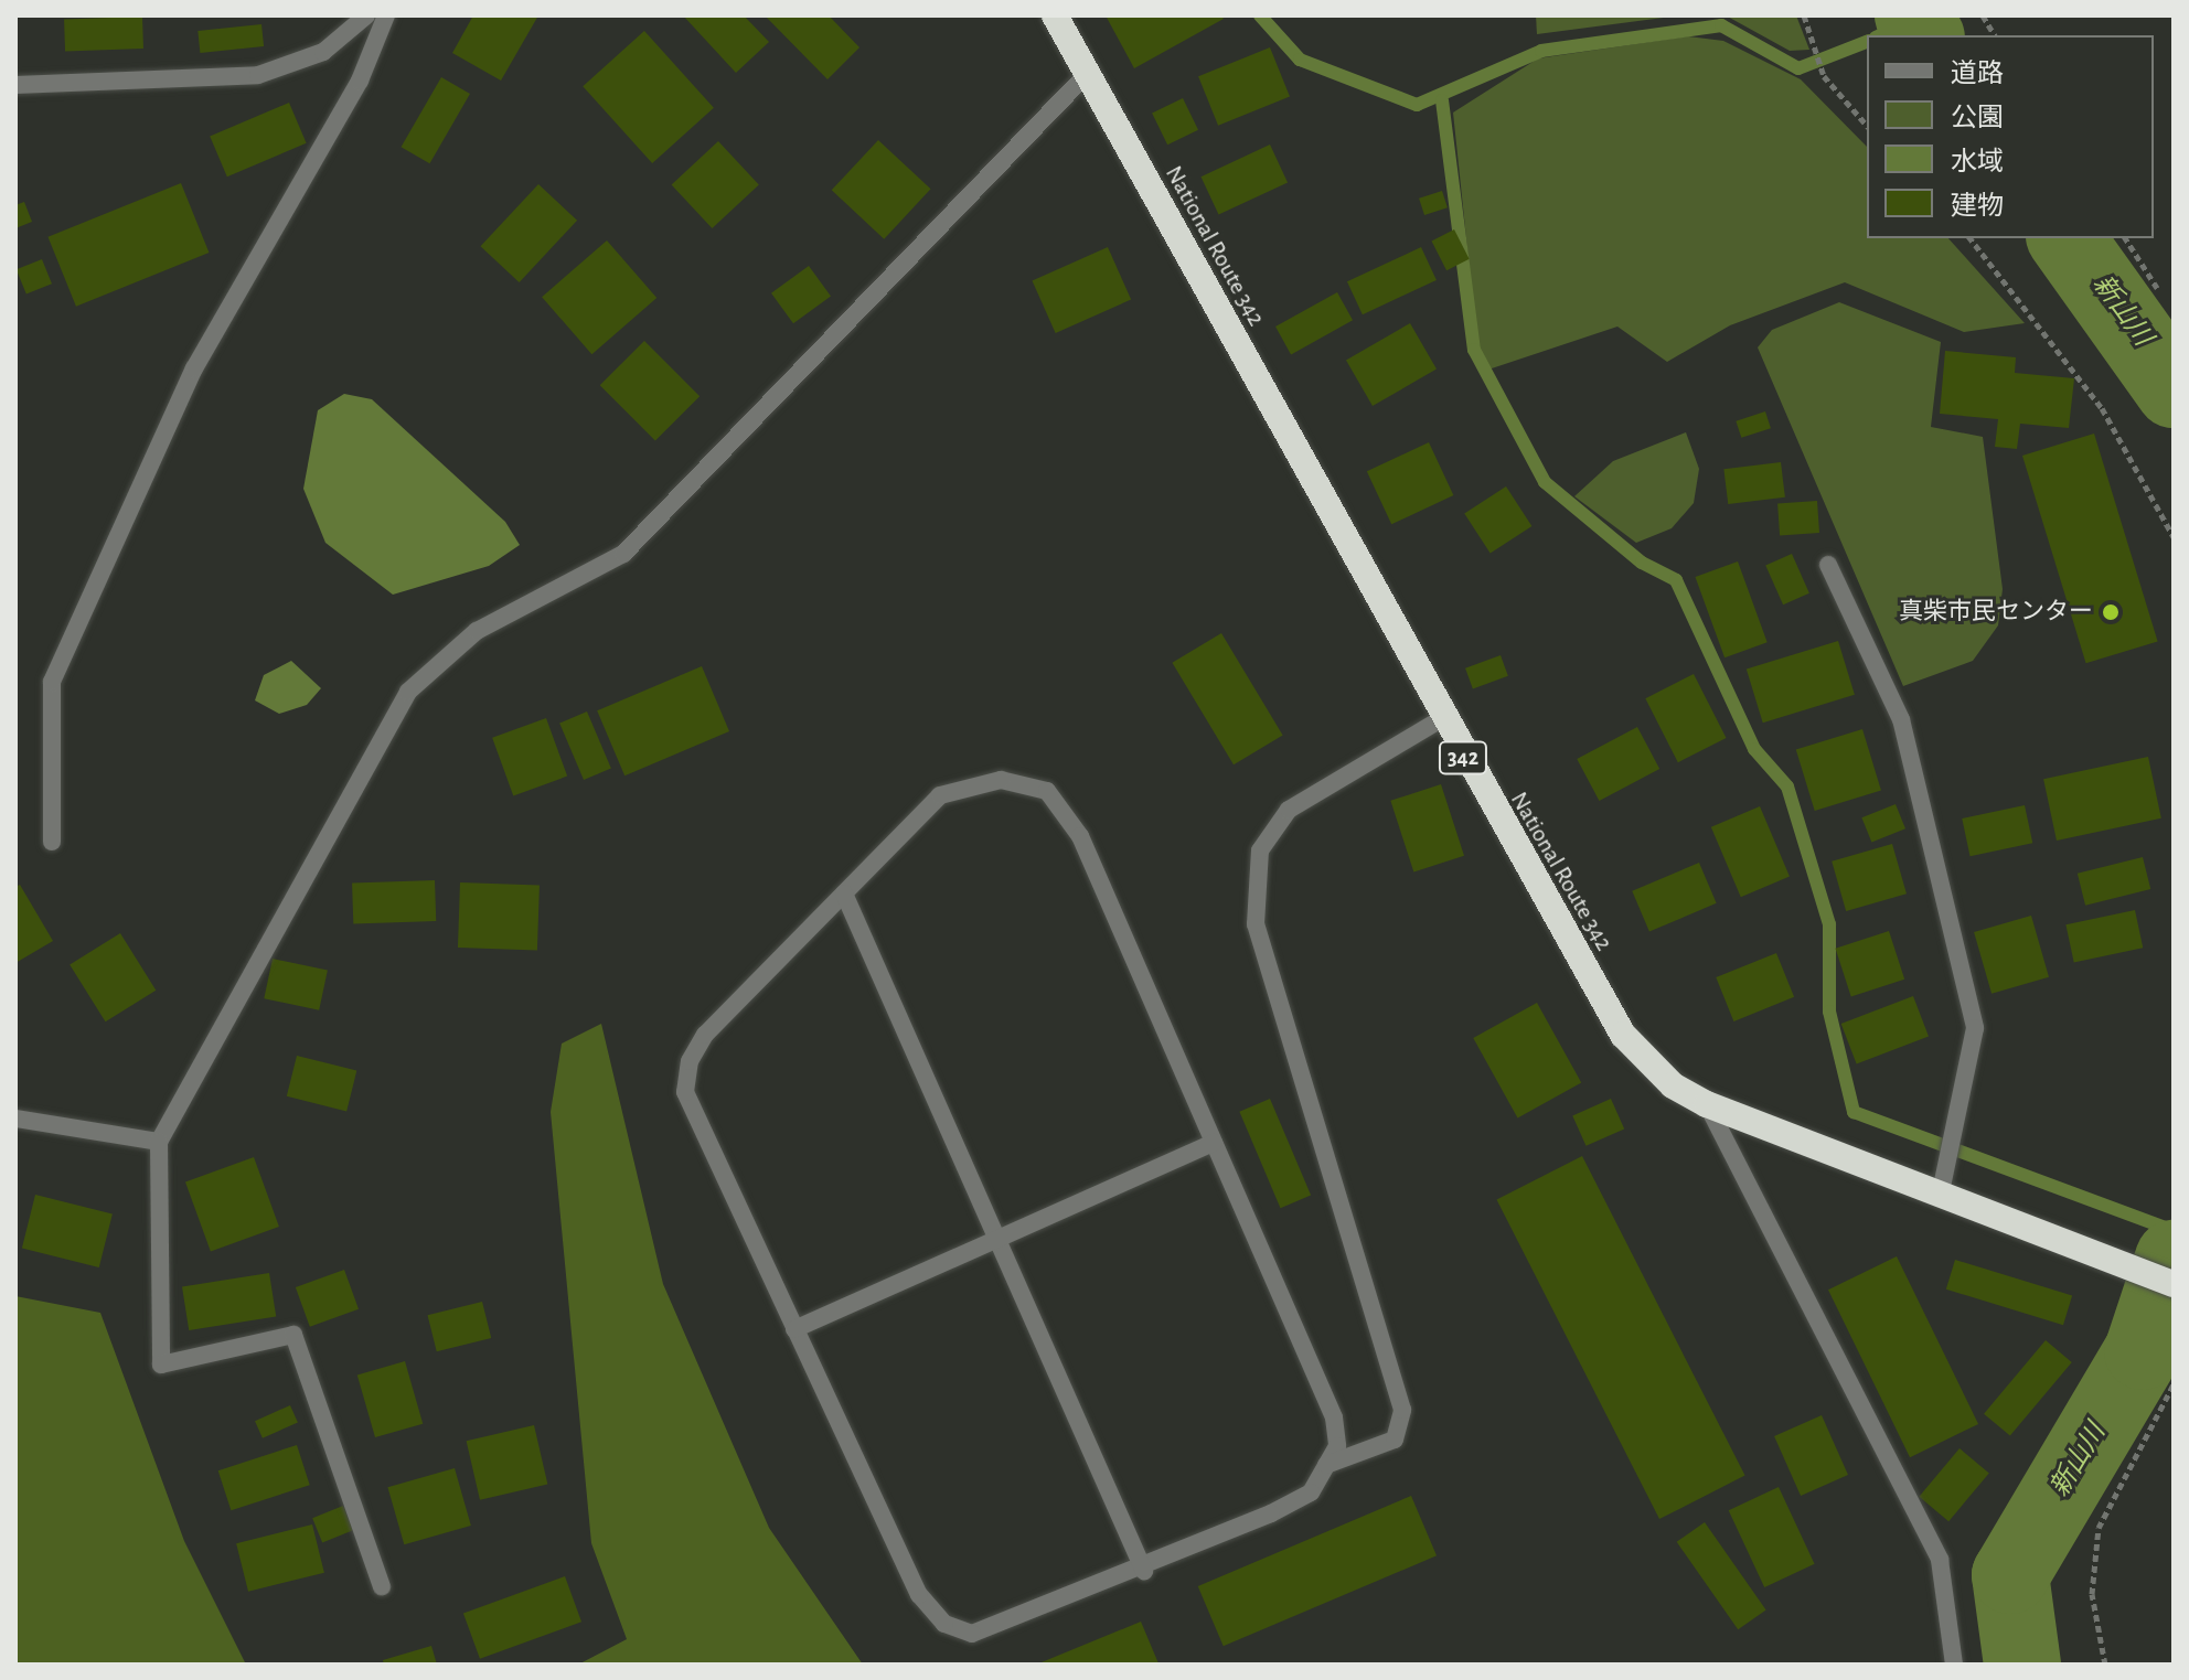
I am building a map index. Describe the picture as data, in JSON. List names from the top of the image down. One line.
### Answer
{"streets":{"highway":["National Route 342","342"]},"water":["新山川"],"places":["真柴市民センター"],"legend":["道路","公園","水域","建物"]}
